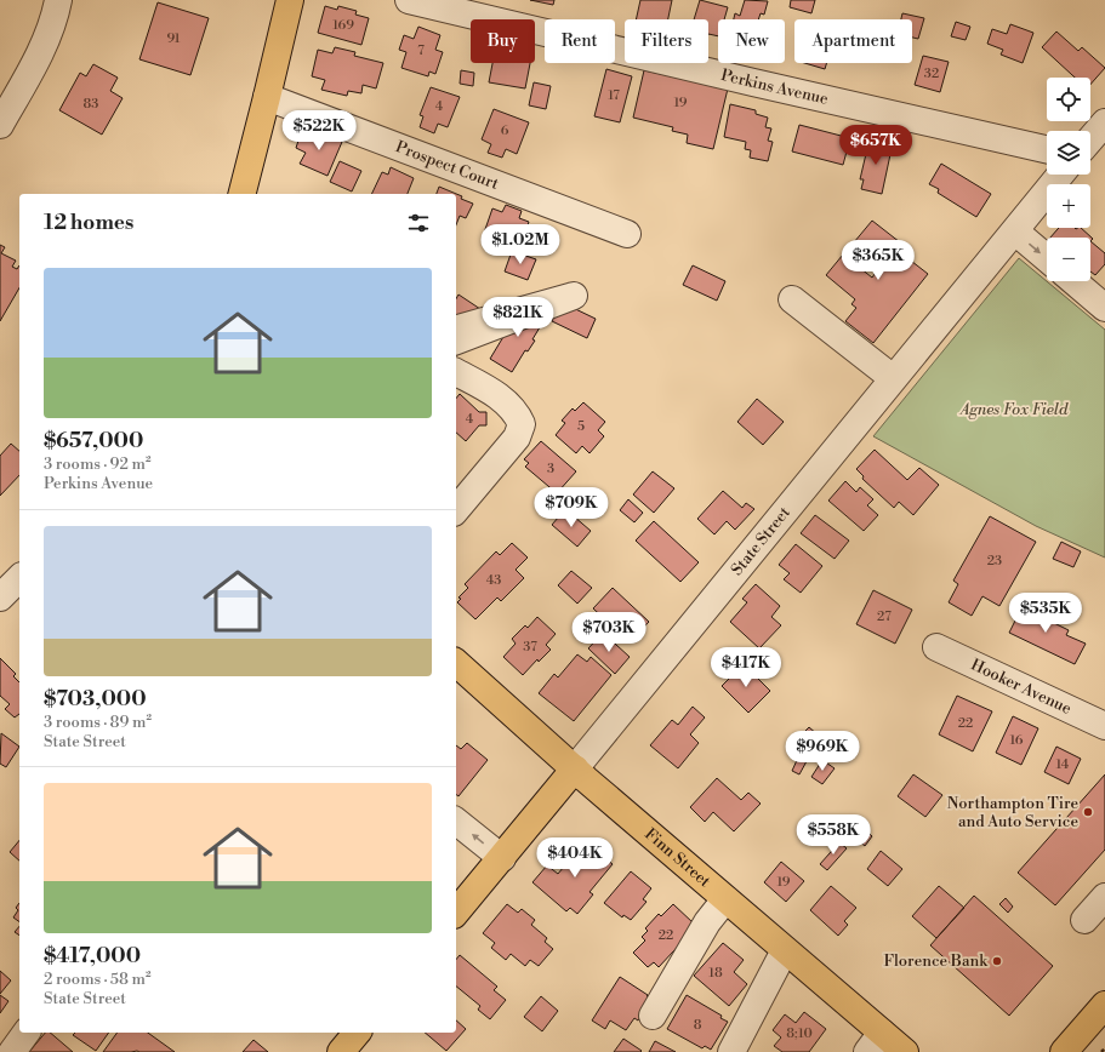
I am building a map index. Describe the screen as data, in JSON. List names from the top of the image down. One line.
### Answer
{"streets":{"main road":["State Street","Finn Street"],"street":["Perkins Avenue","Prospect Court","Hooker Avenue"]},"crossings":[["State Street","Finn Street"]],"parks":["Agnes Fox Field"],"places":["Northampton Tire and Auto Service","Florence Bank"],"house_numbers":["169","91","7","32","17","19","83","4","6","4","5","3","23","43","27","37","22","16","14","19","22","18","8","8;10"],"page":{"chip":["Buy","Rent","Filters","New","Apartment"],"map_buttons":["+","−"],"price":["$522K","$657K","$1.02M","$365K","$821K","$709K","$535K","$703K","$417K","$969K","$558K","$404K"],"heading":"12 homes","list":[{"name":"$657,000","note":"3 rooms · 92 m² · Perkins Avenue"},{"name":"$703,000","note":"3 rooms · 89 m² · State Street"},{"name":"$417,000","note":"2 rooms · 58 m² · State Street"}]}}
